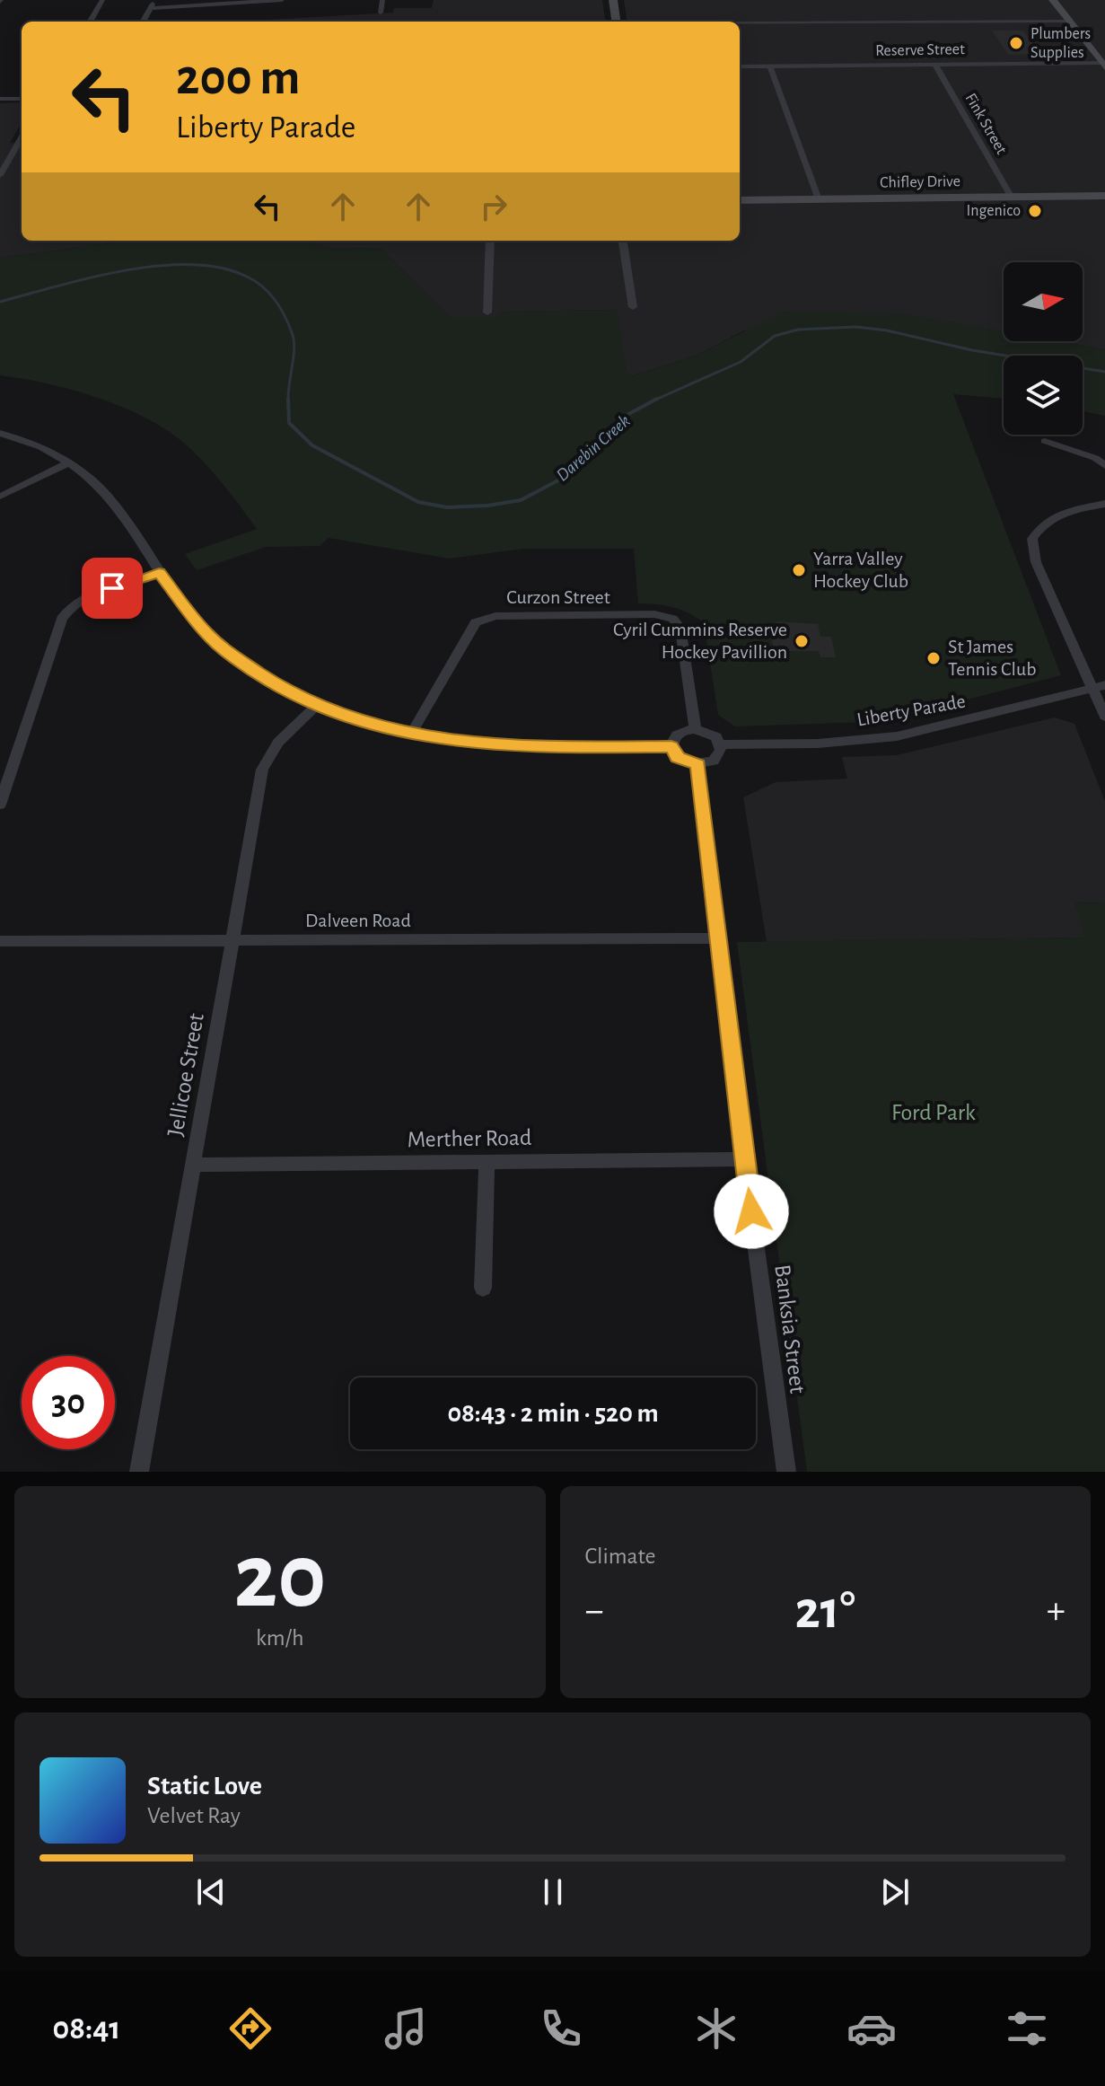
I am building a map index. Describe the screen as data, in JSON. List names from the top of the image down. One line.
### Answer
{"streets":{"street":["Reserve Street","Fink Street","Chifley Drive","Curzon Street","Liberty Parade","Dalveen Road","Jellicoe Street","Merther Road","Banksia Street"]},"crossings":[["Reserve Street","Fink Street"],["Fink Street","Chifley Drive"],["Curzon Street","Liberty Parade"],["Curzon Street","Banksia Street"],["Liberty Parade","Banksia Street"],["Dalveen Road","Jellicoe Street"],["Dalveen Road","Banksia Street"],["Jellicoe Street","Merther Road"],["Merther Road","Banksia Street"]],"water":["Darebin Creek"],"parks":["Ford Park"],"places":["Plumbers Supplies","Ingenico","Yarra Valley Hockey Club","Cyril Cummins Reserve Hockey Pavillion","St James Tennis Club"],"north":"right","page":{"turn":["200 m","Liberty Parade"],"limit":"30","trip":"08:43 · 2 min · 520 m","tile":[["20","km/h"],"Climate"],"heat":["−","21°","+"],"song":["Static Love","Velvet Ray"],"tabs":"08:41"}}
